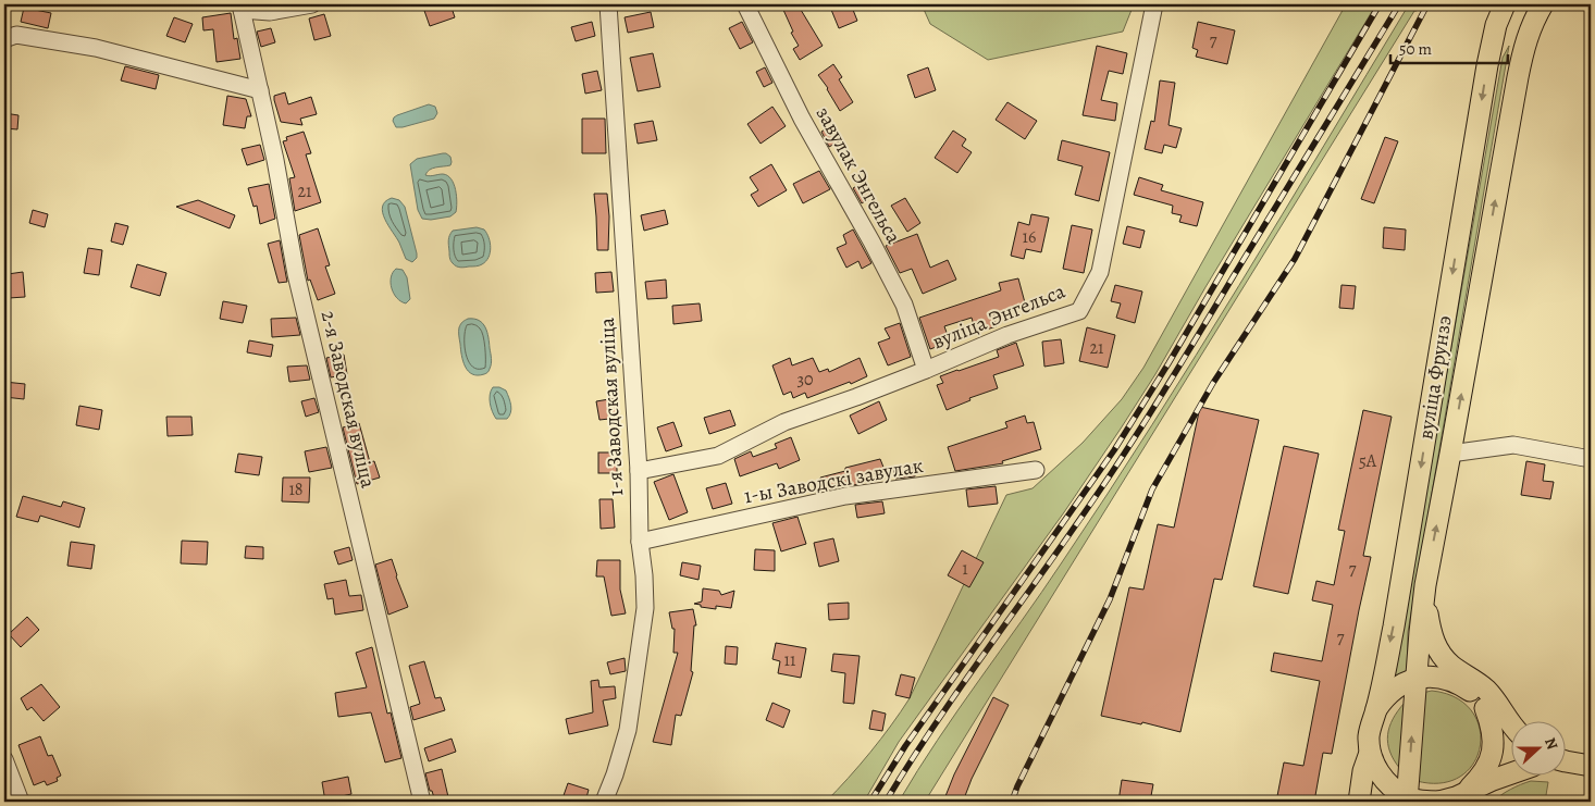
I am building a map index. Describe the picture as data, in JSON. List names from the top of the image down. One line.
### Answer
{"streets":{"main road":["вуліца Фрунзэ"],"street":["завулак Энгельса","вуліца Энгельса","2-я Заводская вуліца","1-я Заводская вуліца","1-ы Заводскі завулак"]},"crossings":[["завулак Энгельса","вуліца Энгельса"],["вуліца Энгельса","1-я Заводская вуліца"],["1-я Заводская вуліца","1-ы Заводскі завулак"]],"house_numbers":["7","21","16","21","30","5А","18","1","7","7","11"],"scale_bar":"50 m","north":"right"}
